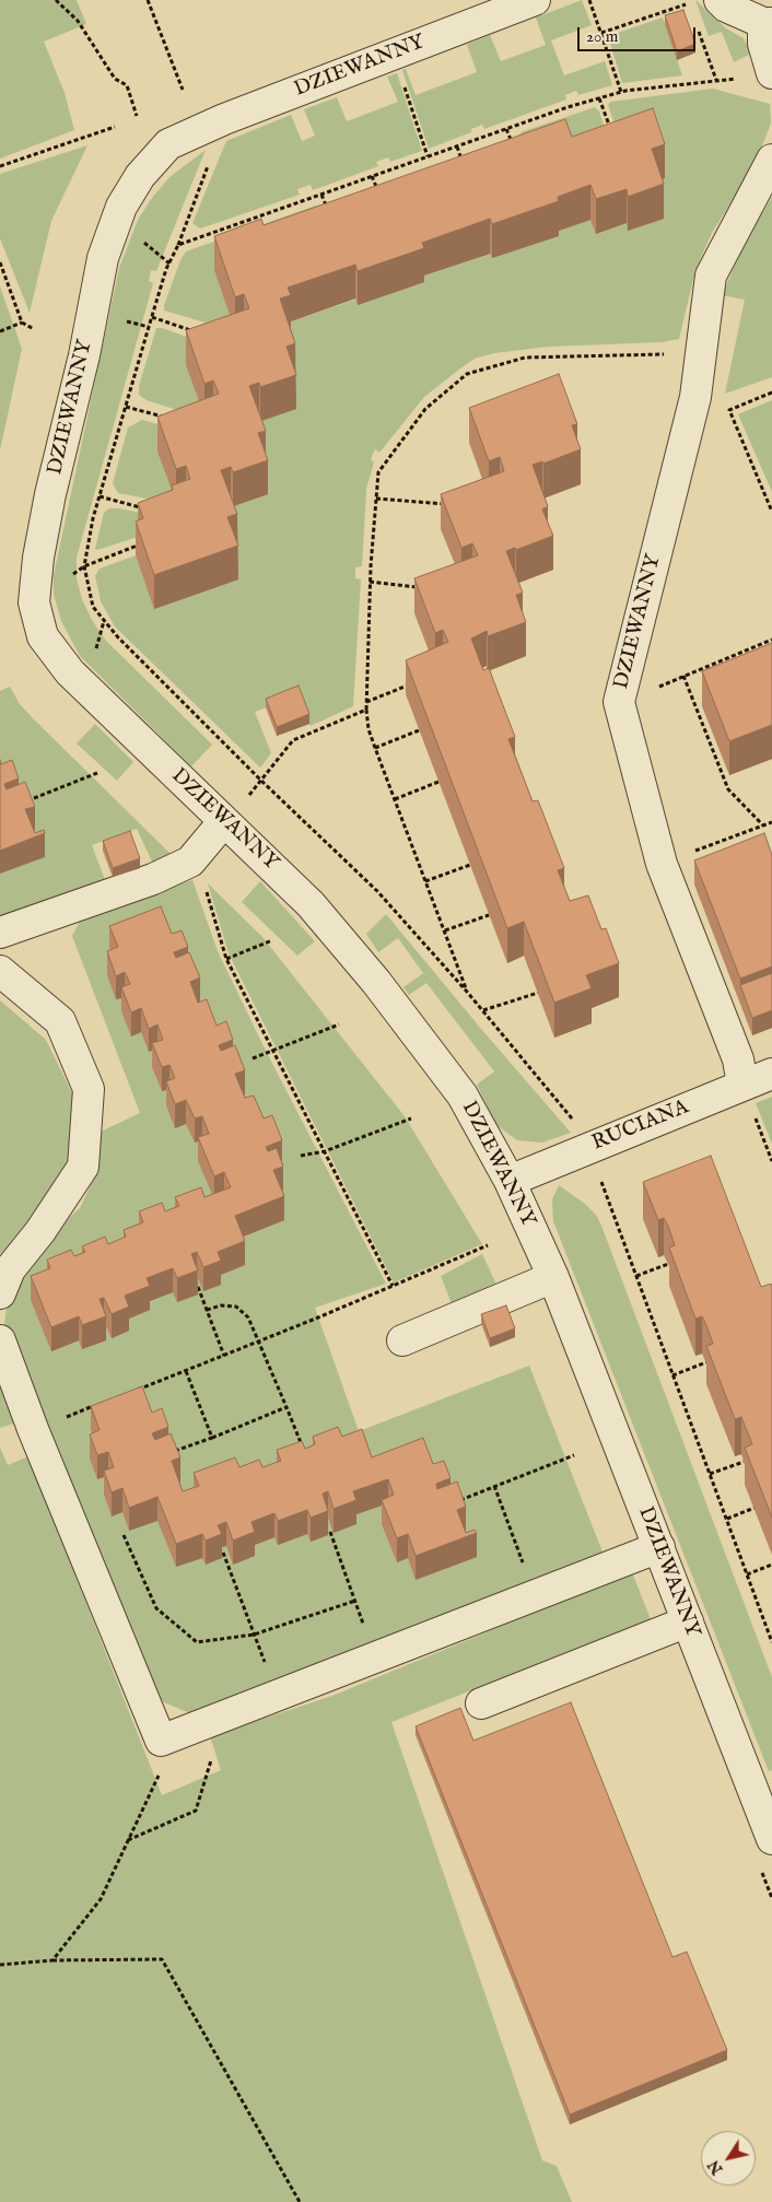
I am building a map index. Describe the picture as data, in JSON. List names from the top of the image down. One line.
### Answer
{"streets":{"street":["DZIEWANNY","RUCIANA"]},"crossings":[["DZIEWANNY","RUCIANA"]],"scale_bar":"20 m","north":"bottom left"}
